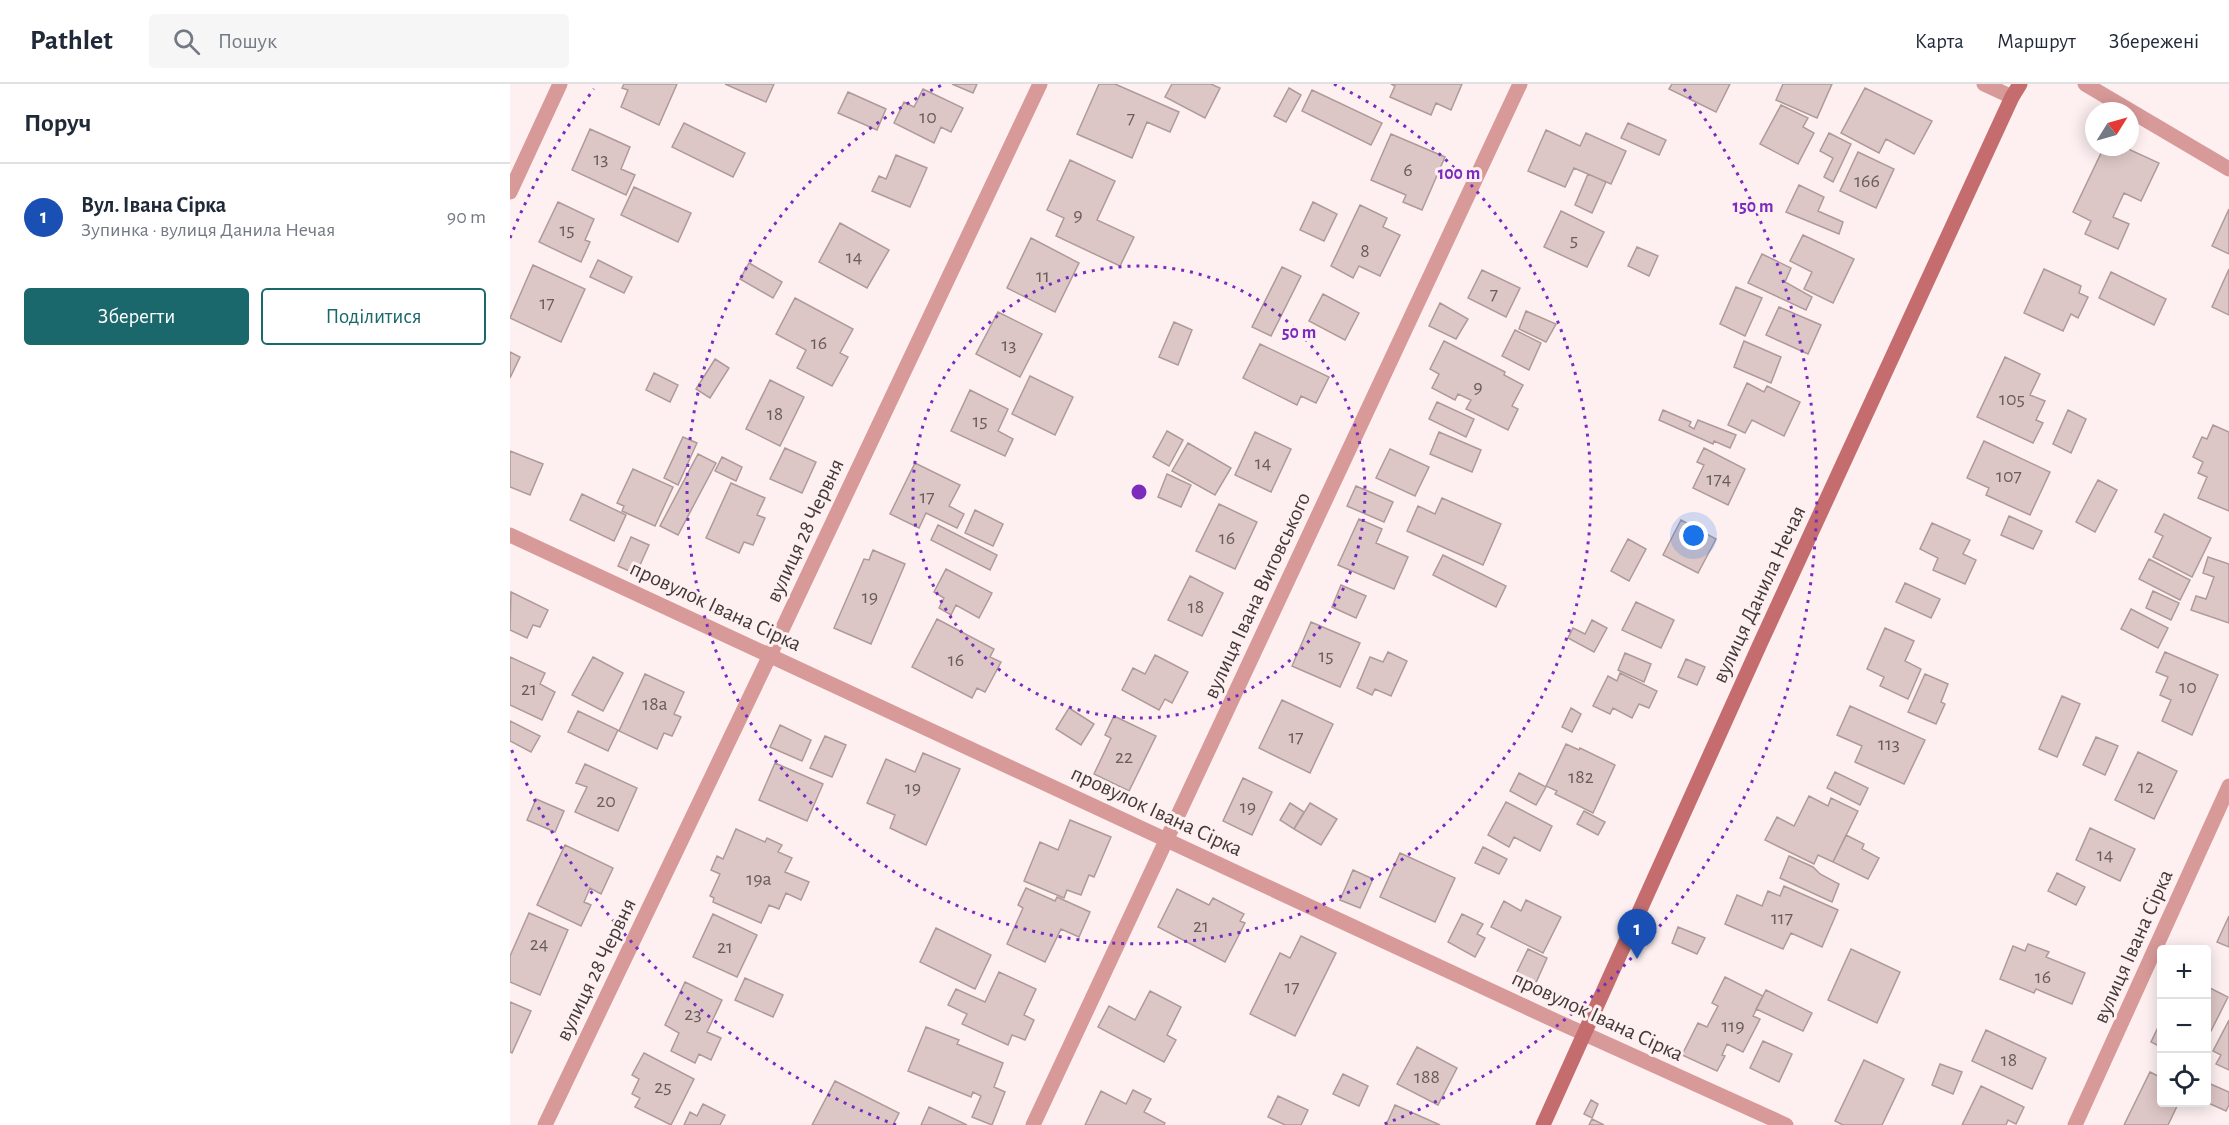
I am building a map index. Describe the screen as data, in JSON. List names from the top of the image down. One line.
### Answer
{"streets":{"main road":["вулиця Данила Нечая"],"street":["вулиця 28 Червня","вулиця Івана Виговського","провулок Івана Сірка","вулиця Івана Сірка"]},"crossings":[["вулиця 28 Червня","провулок Івана Сірка"],["вулиця Данила Нечая","провулок Івана Сірка"],["вулиця Івана Виговського","провулок Івана Сірка"]],"house_numbers":["10","7","13","6","166","9","15","5","8","14","11","7","17","16","13","9","105","18","15","14","107","174","17","16","19","18","15","16","10","21","18а","17","113","22","182","12","19","20","19","14","19а","117","21","24","21","16","17","23","119","18","188","25"],"north":"top right","page":{"header":"Pathlet","search":"Пошук","nav":["Карта","Маршрут","Збережені"],"heading":"Поруч","list":[{"mark":"1","name":"Вул. Івана Сірка","note":"Зупинка · вулиця Данила Нечая","value":"90 m"}],"buttons":["Зберегти","Поділитися"],"pins":"1","map_buttons":["+","−"]},"rings":["100 m","150 m","50 m"]}
